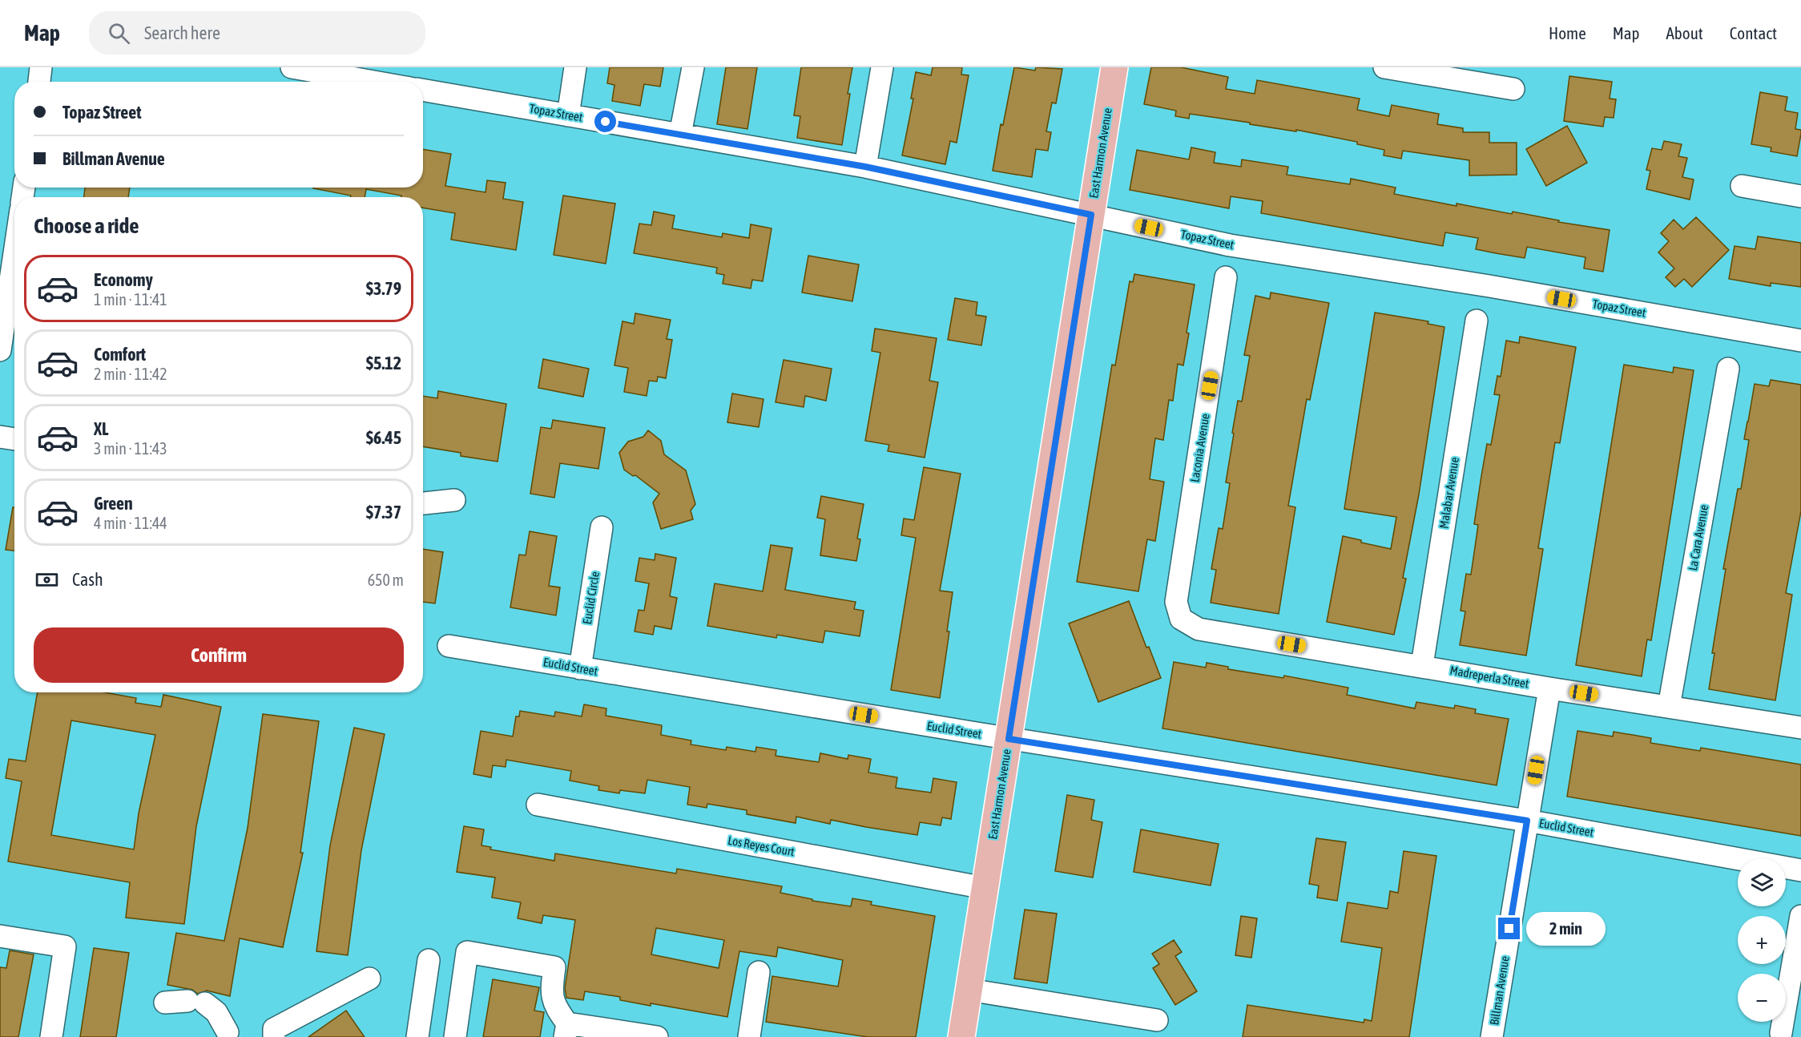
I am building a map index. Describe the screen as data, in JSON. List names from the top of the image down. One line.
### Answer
{"streets":{"main road":["East Harmon Avenue"],"street":["Topaz Street","Laconia Avenue","Malabar Avenue","La Cara Avenue","Euclid Circle","Euclid Street","Madreperla Street","Los Reyes Court","Billman Avenue"]},"crossings":[["Topaz Street","East Harmon Avenue"],["East Harmon Avenue","Euclid Street"],["East Harmon Avenue","Los Reyes Court"],["Laconia Avenue","Madreperla Street"],["Malabar Avenue","Madreperla Street"],["La Cara Avenue","Madreperla Street"],["Euclid Circle","Euclid Street"],["Euclid Street","Billman Avenue"],["Madreperla Street","Billman Avenue"]],"page":{"header":"Map","search":"Search here","nav":["Home","Map","About","Contact"],"banner":["Topaz Street","Billman Avenue"],"heading":"Choose a ride","list":[{"name":"Economy","note":"1 min · 11:41","value":"$3.79"},{"name":"Comfort","note":"2 min · 11:42","value":"$5.12"},{"name":"XL","note":"3 min · 11:43","value":"$6.45"},{"name":"Green","note":"4 min · 11:44","value":"$7.37"}],"pay":["Cash","650 m"],"buttons":"Confirm","map_buttons":["+","−"],"bubble":"2 min"}}
